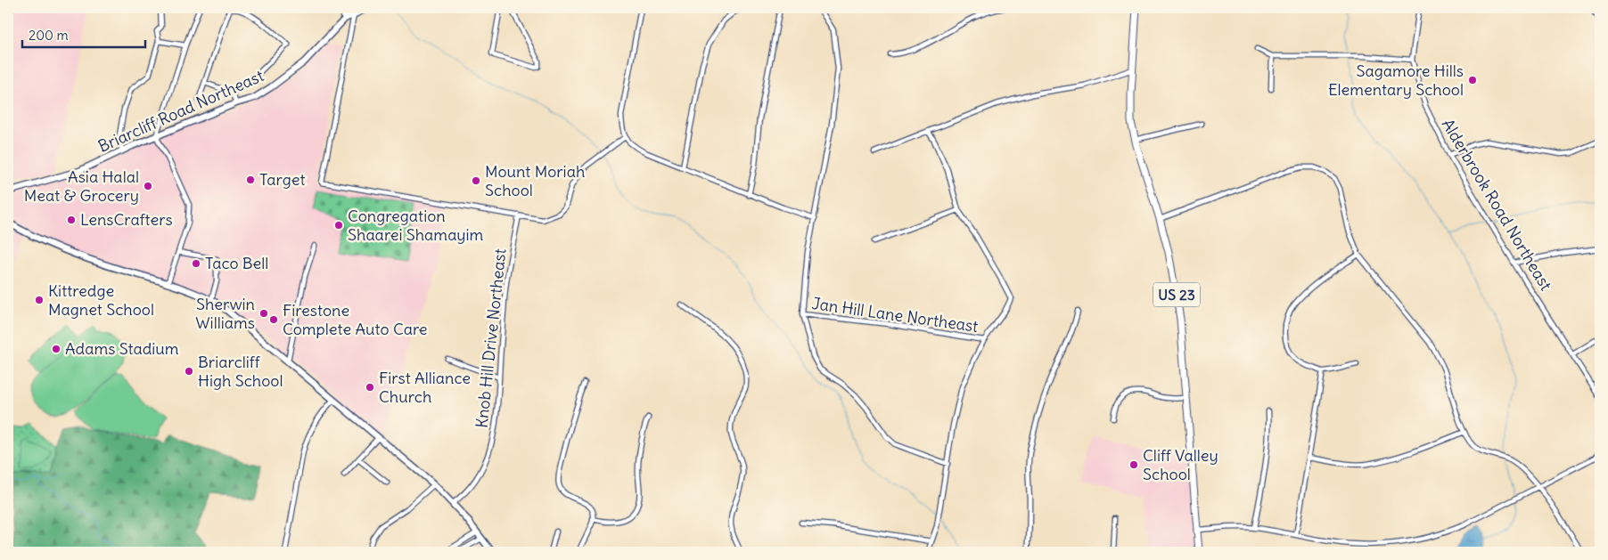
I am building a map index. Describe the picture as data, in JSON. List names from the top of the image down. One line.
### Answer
{"streets":{"main road":["Briarcliff Road Northeast","US 23"],"street":["Alderbrook Road Northeast","Jan Hill Lane Northeast","Knob Hill Drive Northeast"]},"places":["Sagamore Hills Elementary School","Target","Mount Moriah School","Asia Halal Meat & Grocery","LensCrafters","Congregation Shaarei Shamayim","Taco Bell","Kittredge Magnet School","Sherwin Williams","Firestone Complete Auto Care","Adams Stadium","Briarcliff High School","First Alliance Church","Cliff Valley School"],"scale_bar":"200 m"}
